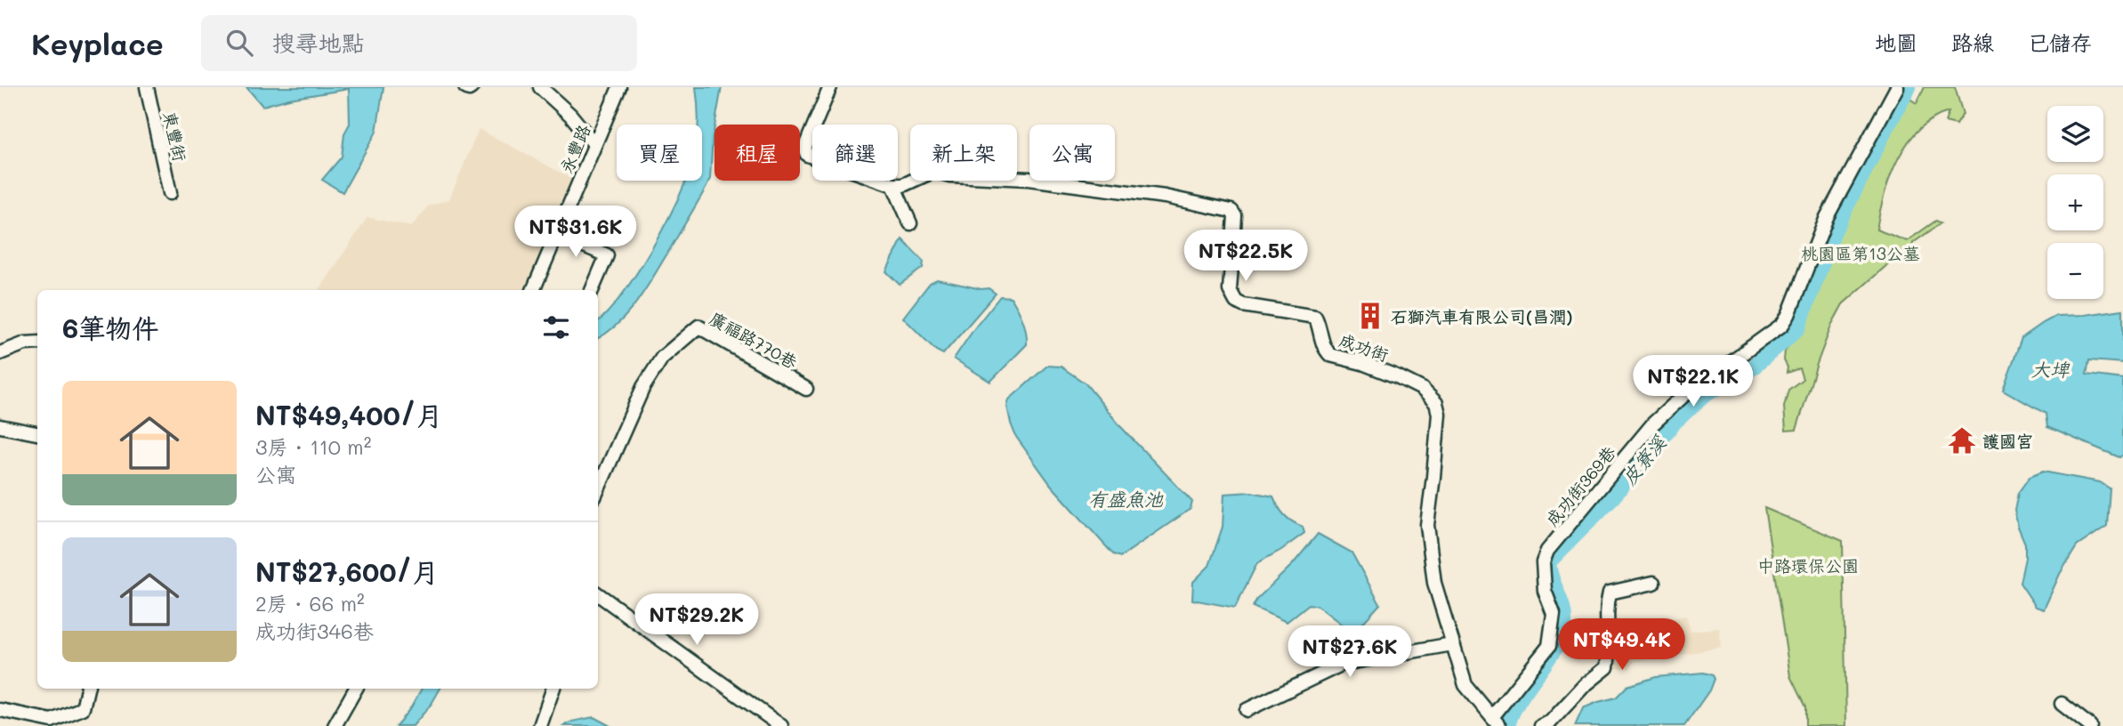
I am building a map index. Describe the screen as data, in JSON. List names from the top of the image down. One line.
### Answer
{"streets":{"street":["東豐街","永豐路","廣福路770巷","成功街","成功街369巷"]},"crossings":[["成功街","成功街369巷"]],"water":["大埤","皮寮溪","有盛魚池"],"parks":["桃園區第13公墓","中路環保公園"],"places":{"building":["石獅汽車有限公司(昌潤)"],"temple":["護國宮"]},"page":{"header":"Keyplace","search":"搜尋地點","nav":["地圖","路線","已儲存"],"map_buttons":["+","−"],"chip":["買屋","租屋","篩選","新上架","公寓"],"price":["NT$31.6K","NT$22.5K","NT$22.1K","NT$29.2K","NT$49.4K","NT$27.6K"],"heading":"6筆物件","list":[{"name":"NT$49,400/月","note":"3房 · 110 m² · 公寓"},{"name":"NT$27,600/月","note":"2房 · 66 m² · 成功街346巷"}]}}
